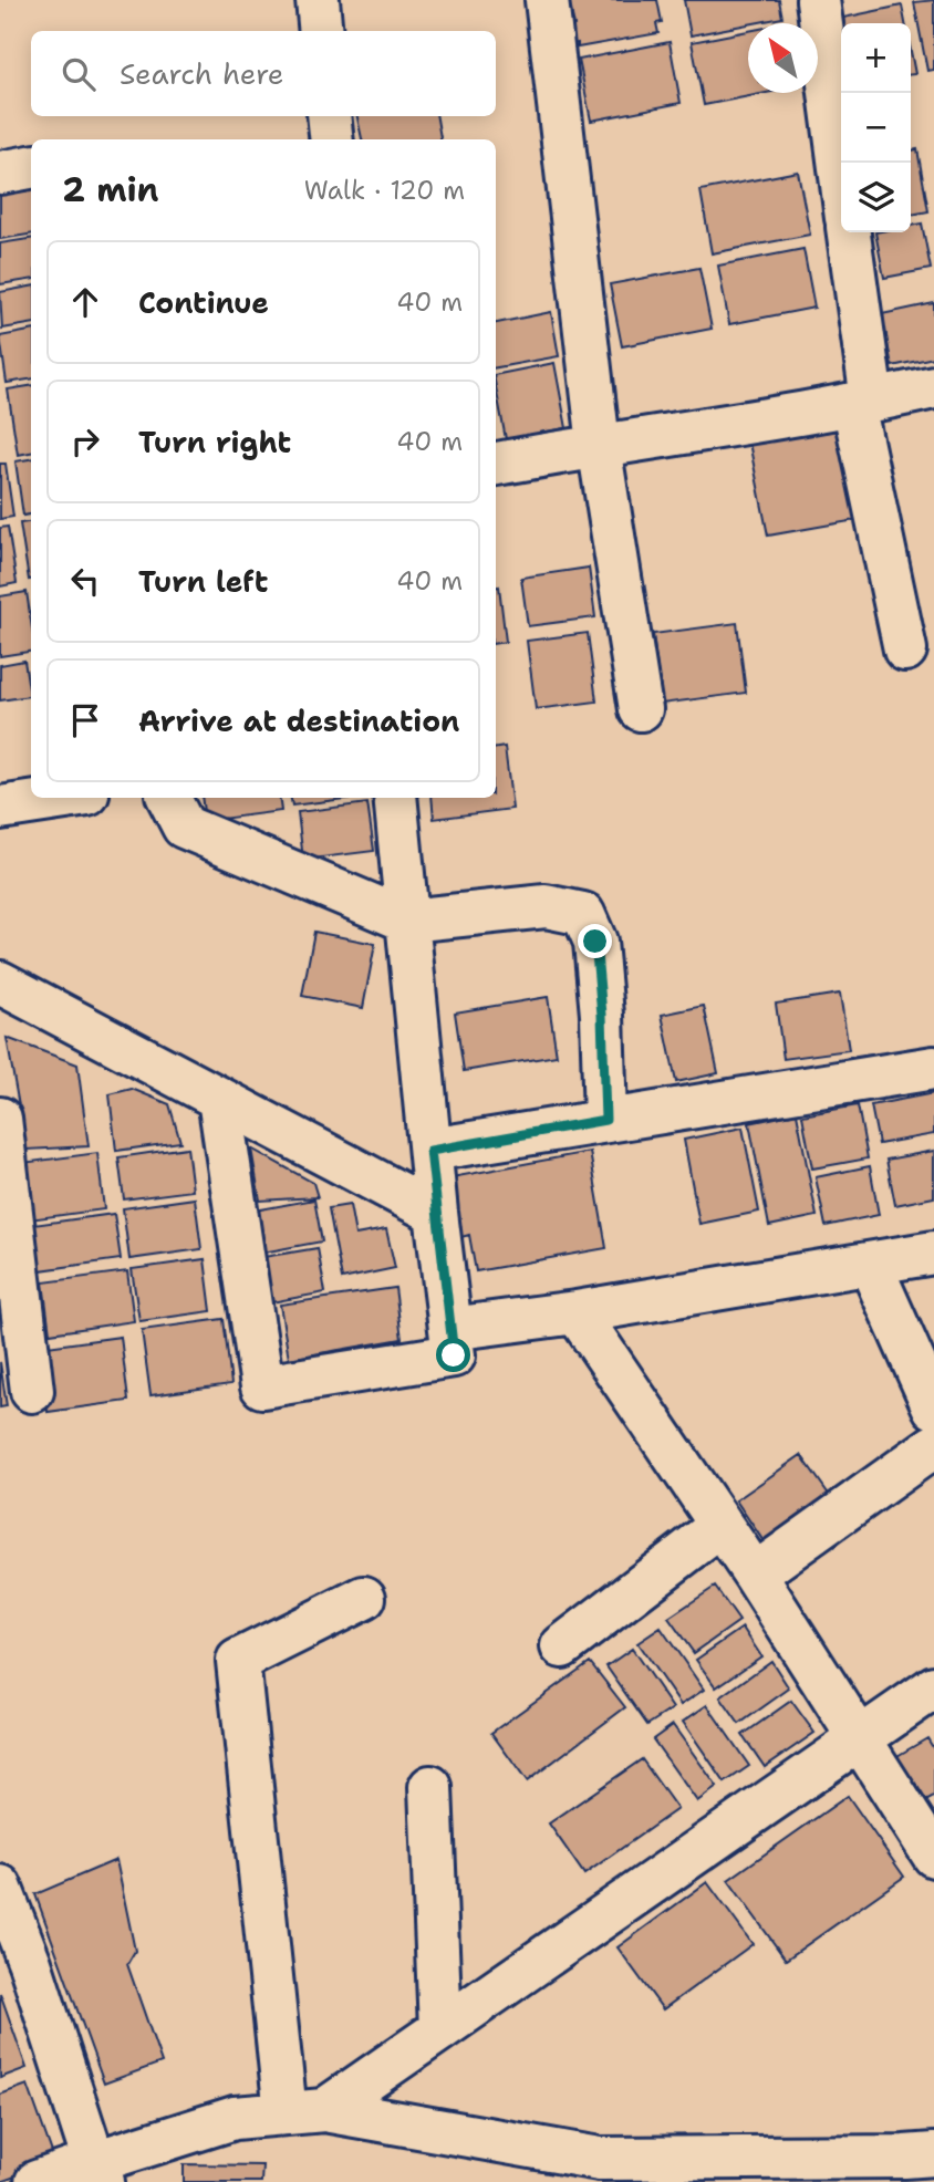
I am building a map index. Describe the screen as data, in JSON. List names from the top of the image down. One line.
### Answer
{"north":"top left","page":{"map_buttons":["+","−"],"search":"Search here","heading":["2 min","Walk · 120 m"],"list":[["Continue","40 m"],["Turn right","40 m"],["Turn left","40 m"],"Arrive at destination"]}}
